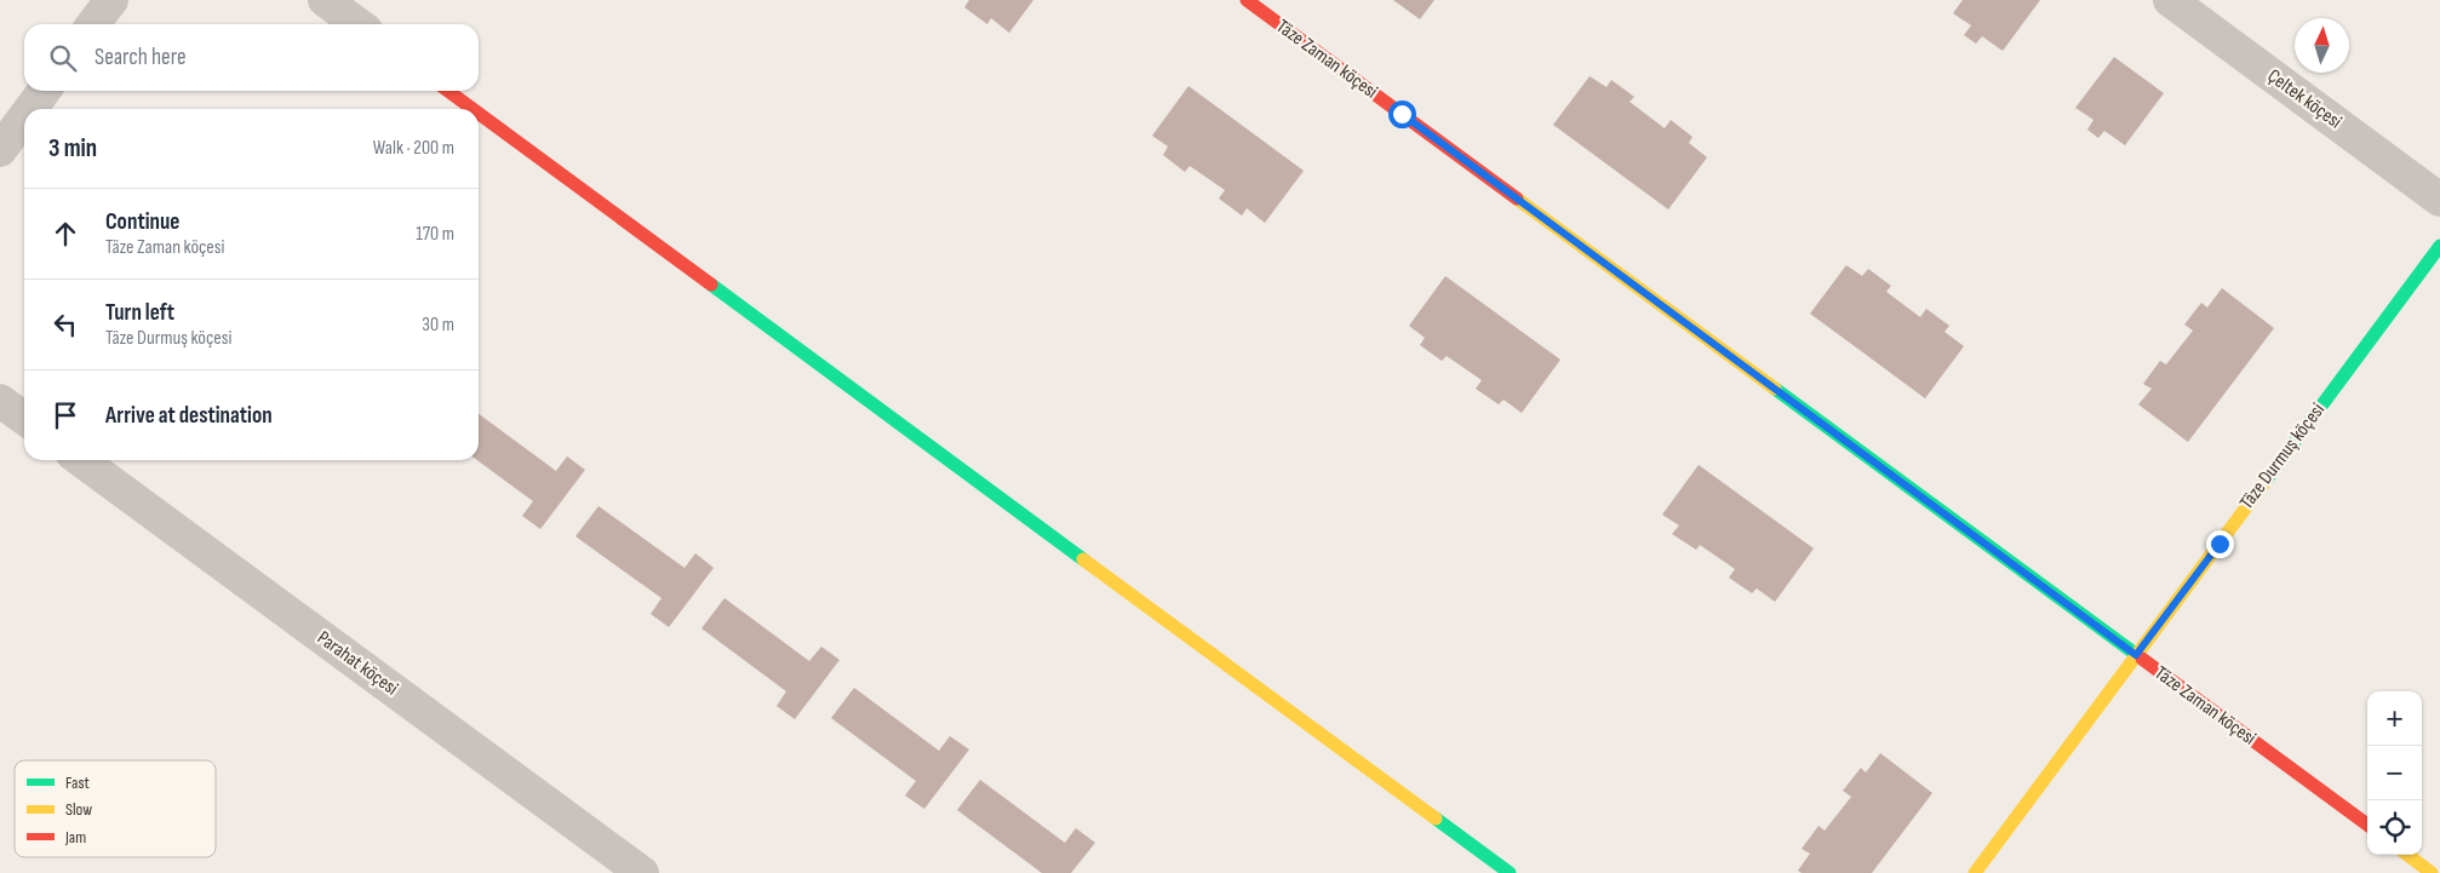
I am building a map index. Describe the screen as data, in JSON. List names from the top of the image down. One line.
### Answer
{"streets":{"street":["Täze Zaman köçesi","Çeltek köçesi","Täze Durmuş köçesi","Parahat köçesi"]},"crossings":[["Täze Zaman köçesi","Täze Durmuş köçesi"]],"legend":["Fast","Slow","Jam"],"north":"top","page":{"search":"Search here","heading":["3 min","Walk · 200 m"],"list":[["Continue","Täze Zaman köçesi","170 m"],["Turn left","Täze Durmuş köçesi","30 m"],"Arrive at destination"],"map_buttons":["+","−"]}}
